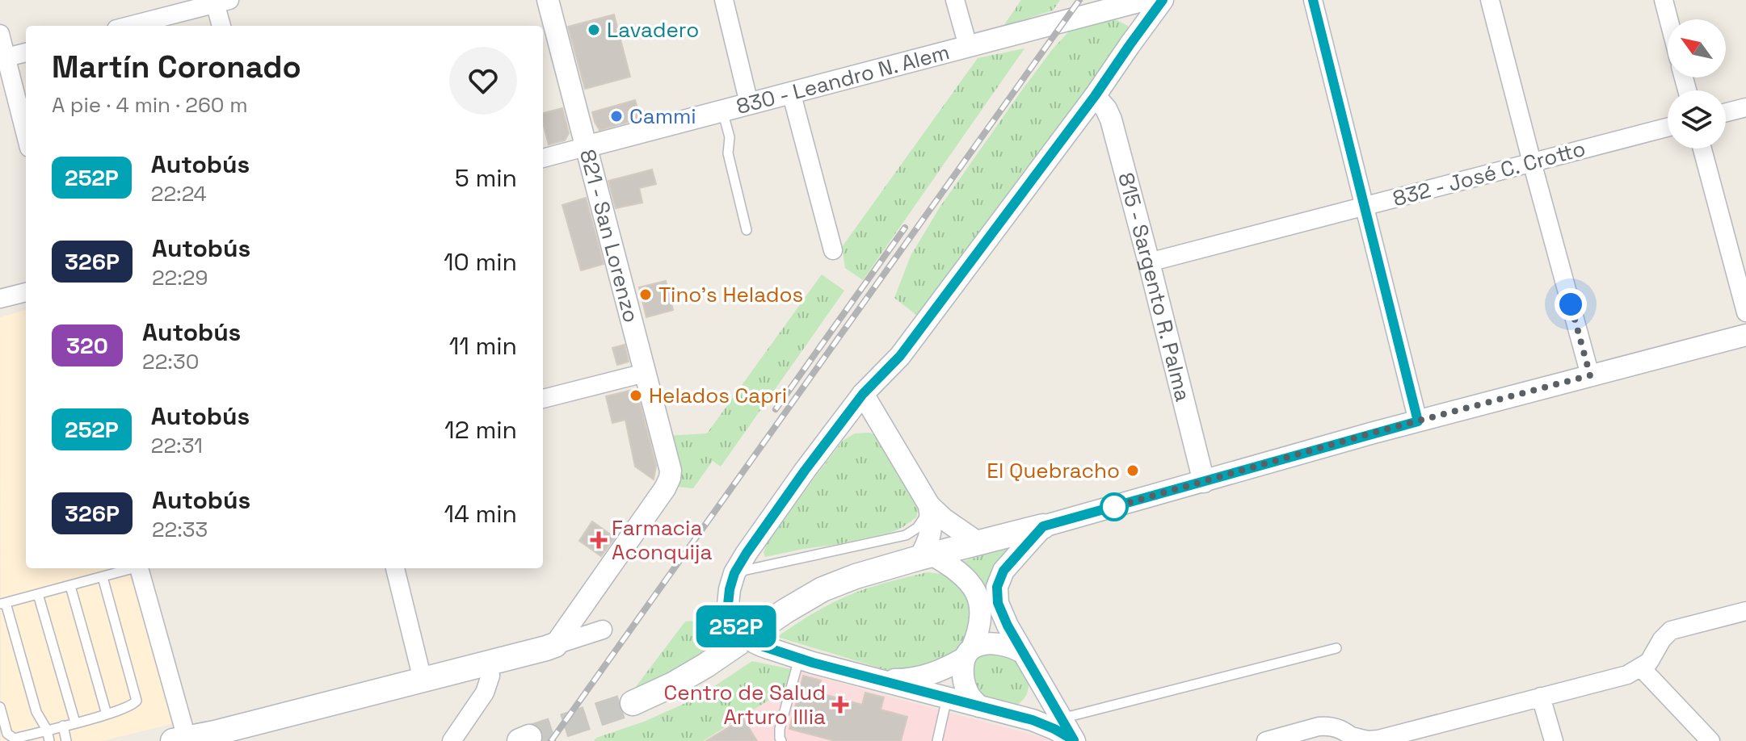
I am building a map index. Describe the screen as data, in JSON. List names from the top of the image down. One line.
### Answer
{"streets":{"street":["830 - Leandro N. Alem","832 - José C. Crotto","821 - San Lorenzo","815 - Sargento R. Palma"]},"crossings":[["830 - Leandro N. Alem","821 - San Lorenzo"],["832 - José C. Crotto","815 - Sargento R. Palma"]],"places":{"other":["Lavadero","Cammi","Tino's Helados","Helados Capri","El Quebracho"],"health":["Farmacia Aconquija","Centro de Salud Arturo Illia"]},"lines":["bus line 252P"],"north":"top left","page":{"on_map":"252P","heading":["Martín Coronado","A pie · 4 min · 260 m"],"list":[{"mark":"252P","name":"Autobús","note":"22:24","value":"5 min"},{"mark":"326P","name":"Autobús","note":"22:29","value":"10 min"},{"mark":"320","name":"Autobús","note":"22:30","value":"11 min"},{"mark":"252P","name":"Autobús","note":"22:31","value":"12 min"},{"mark":"326P","name":"Autobús","note":"22:33","value":"14 min"}]}}
